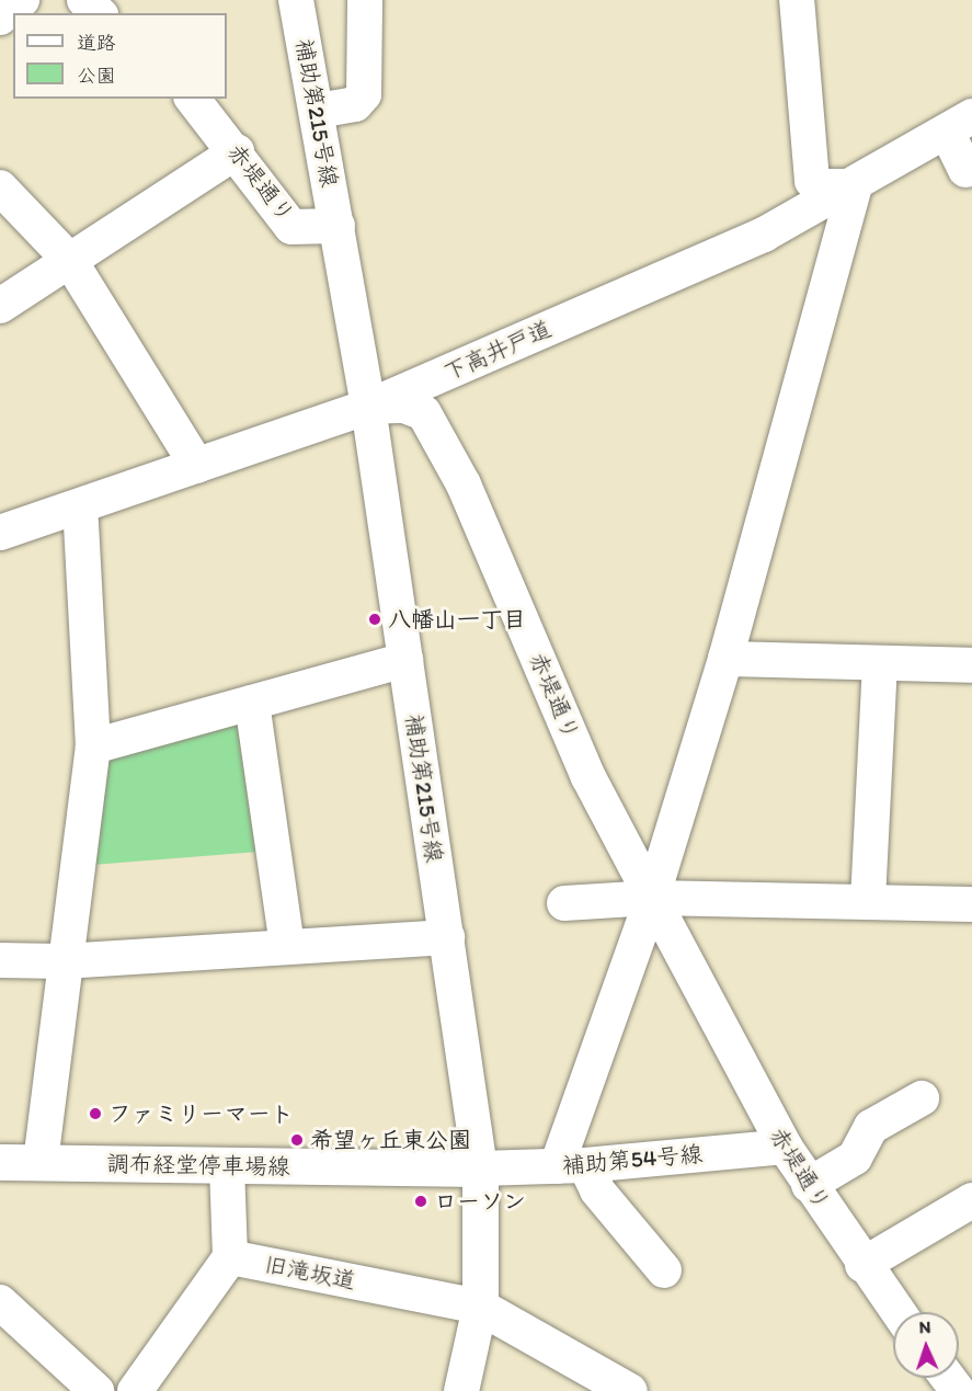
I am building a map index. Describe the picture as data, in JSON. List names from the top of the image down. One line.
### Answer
{"streets":{"main road":["調布経堂停車場線"],"street":["補助第215号線","赤堤通り","下高井戸道","補助第54号線","旧滝坂道"]},"crossings":[["補助第215号線","赤堤通り"],["補助第215号線","下高井戸道"],["補助第215号線","補助第54号線"],["補助第215号線","調布経堂停車場線"],["赤堤通り","下高井戸道"],["赤堤通り","補助第54号線"],["補助第54号線","調布経堂停車場線"]],"places":["八幡山一丁目","ファミリーマート","希望ヶ丘東公園","ローソン"],"legend":["道路","公園"],"north":"top"}
